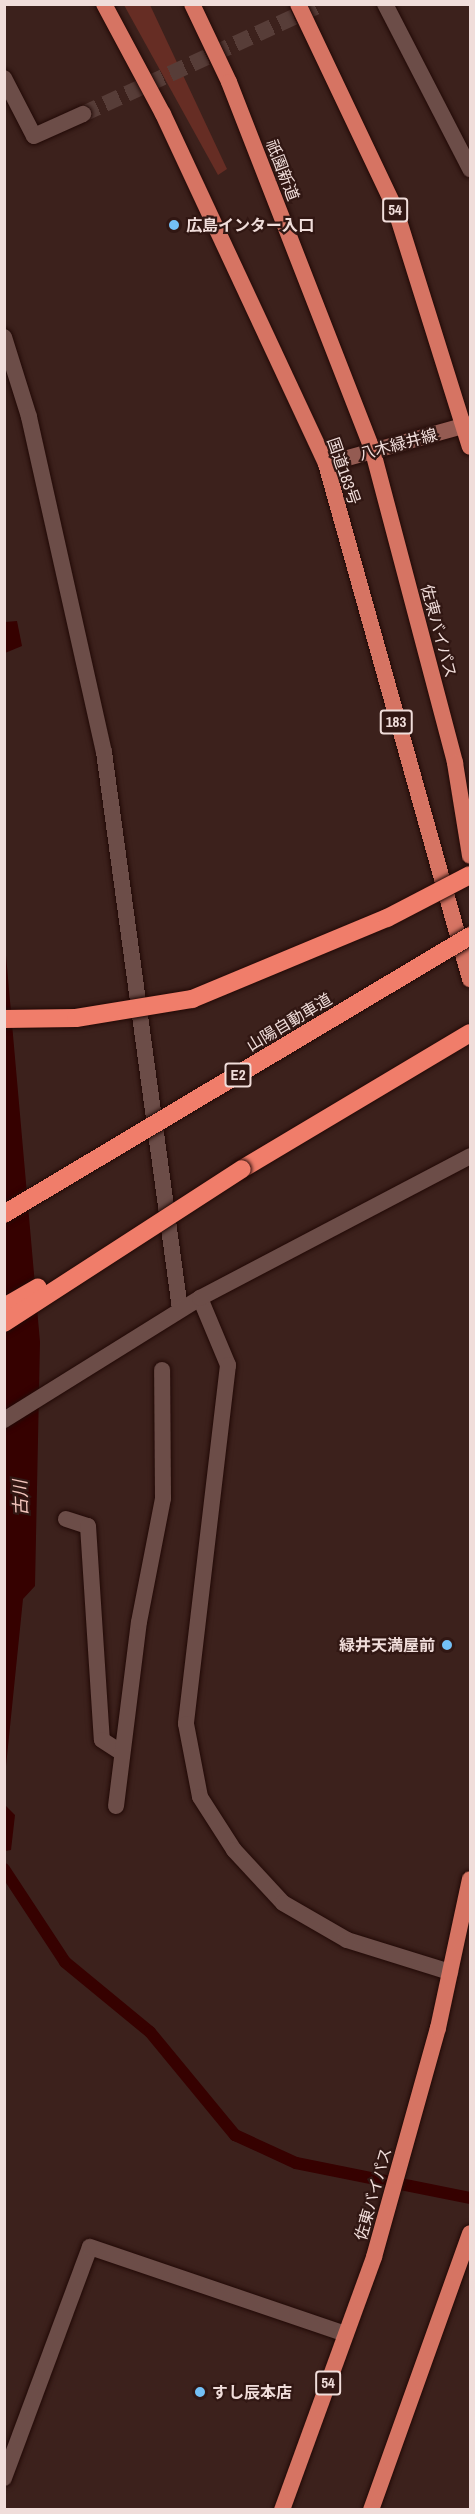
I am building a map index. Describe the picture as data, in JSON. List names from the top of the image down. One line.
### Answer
{"streets":{"highway":["祇園新道","54","国道183号","佐東バイパス","183","山陽自動車道","E2"],"main road":["八木緑井線"]},"crossings":[["祇園新道","八木緑井線"],["祇園新道","佐東バイパス"],["54","八木緑井線"],["八木緑井線","国道183号"],["八木緑井線","佐東バイパス"]],"water":["古川"],"places":["広島インター入口","緑井天満屋前","すし辰本店"]}
